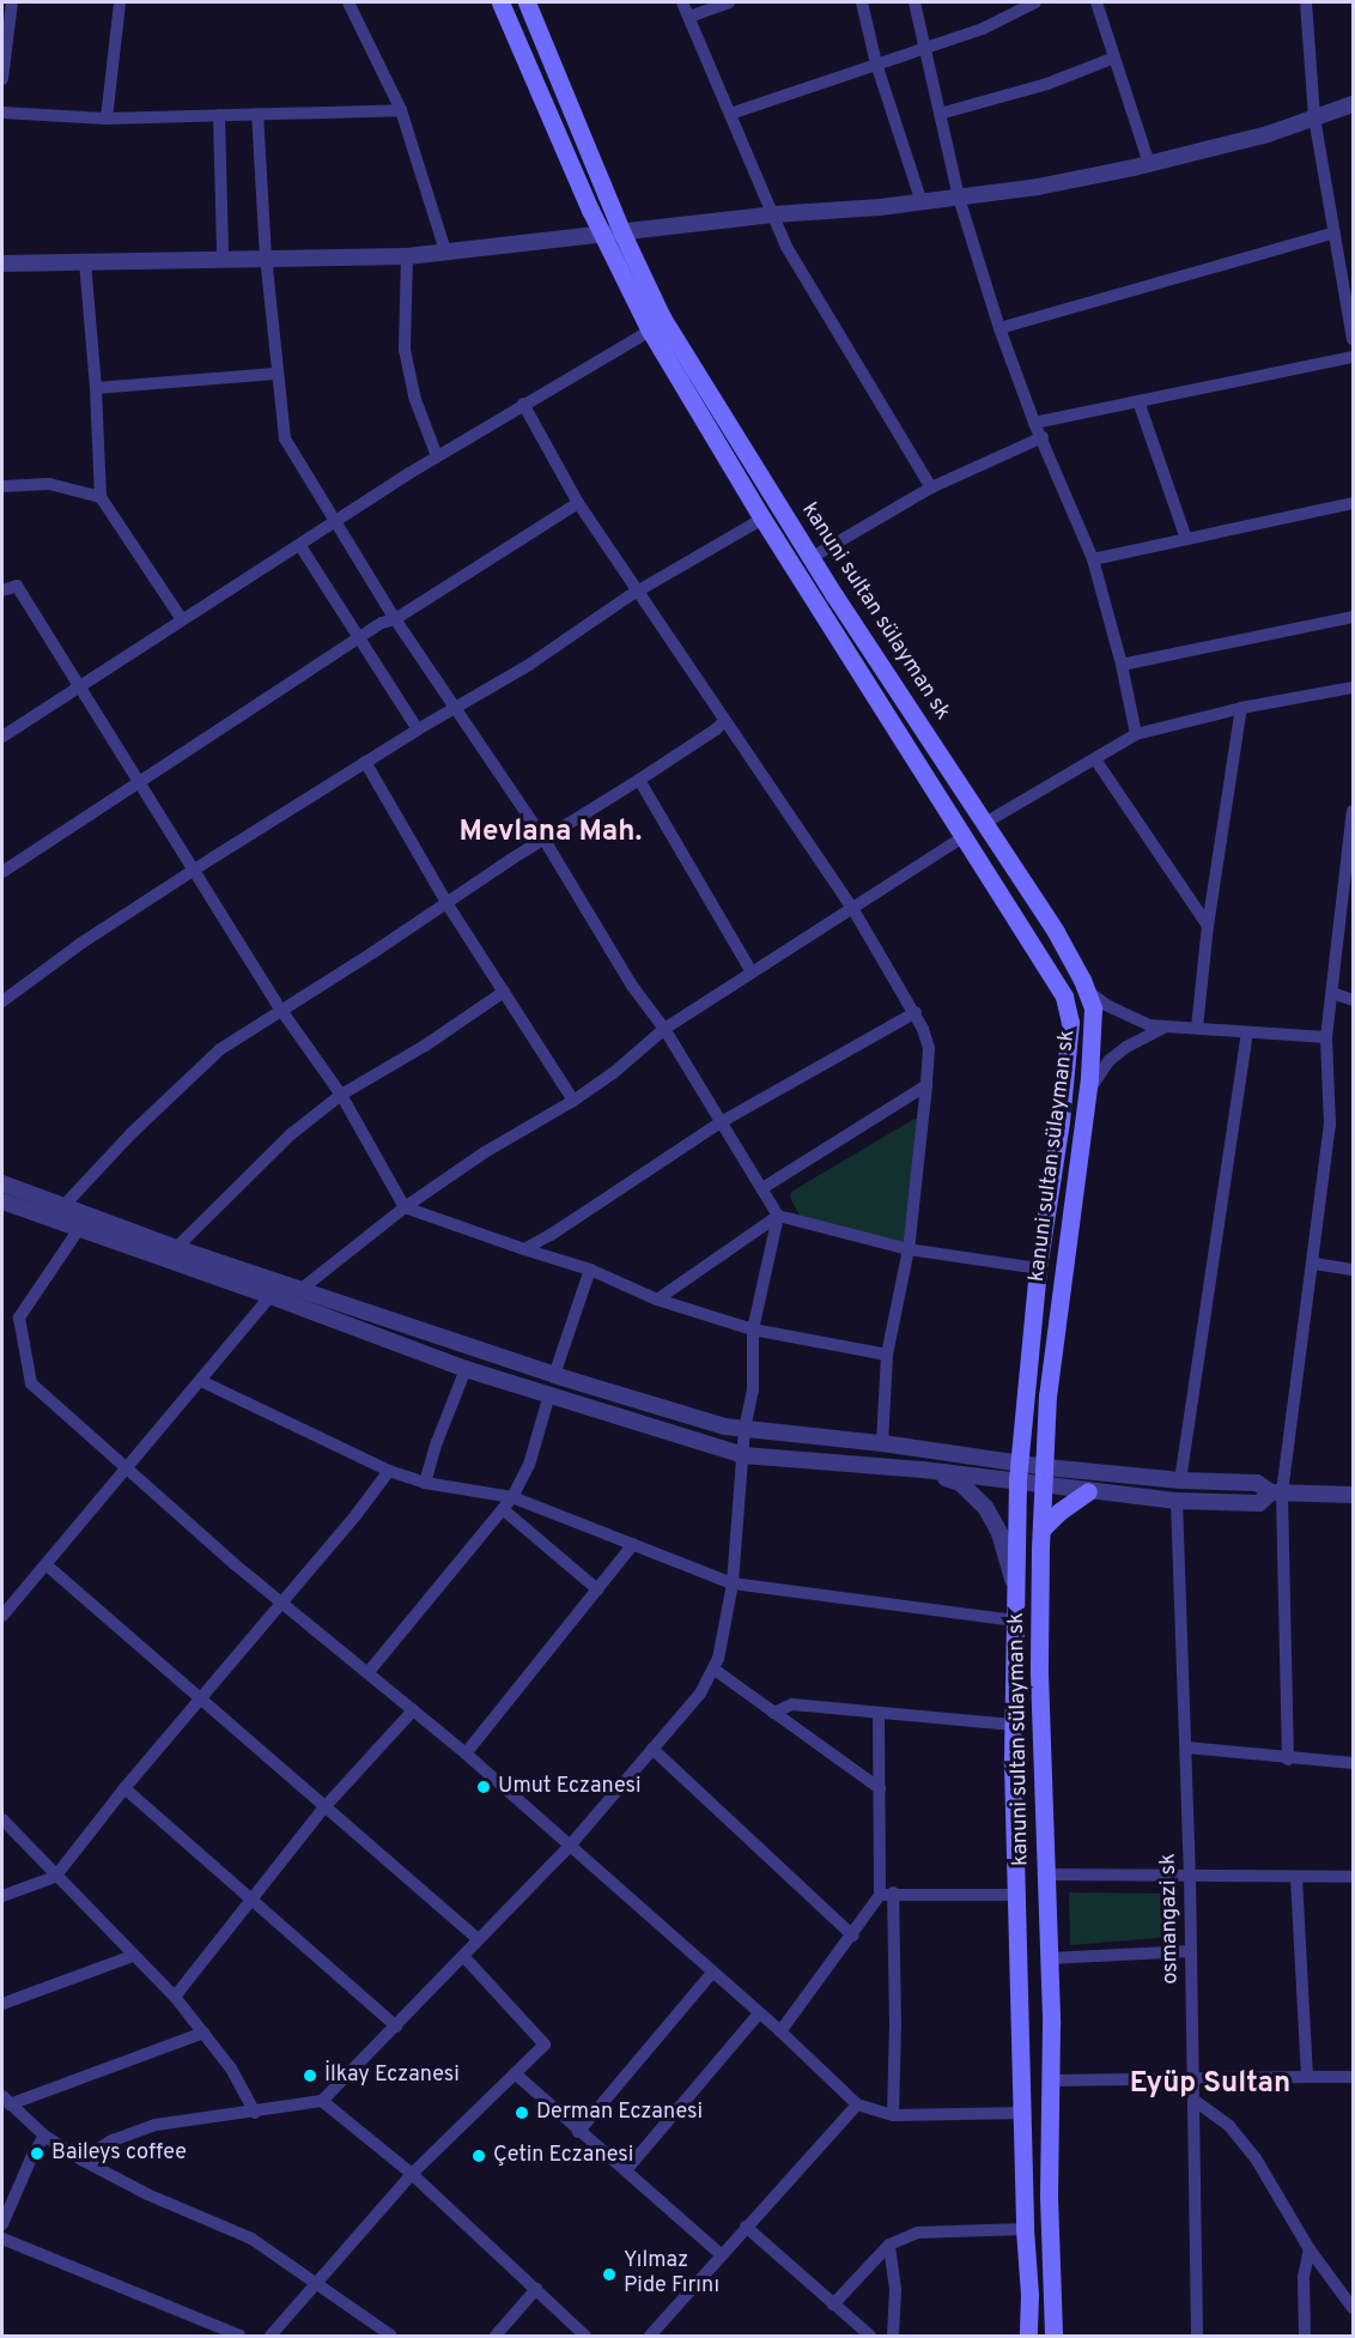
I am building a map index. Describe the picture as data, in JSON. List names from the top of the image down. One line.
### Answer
{"streets":{"main road":["kanuni sultan sülayman sk"],"street":["osmangazi sk"]},"districts":["Mevlana Mah.","Eyüp Sultan"],"places":["Umut Eczanesi","İlkay Eczanesi","Derman Eczanesi","Baileys coffee","Çetin Eczanesi","Yılmaz Pide Fırını"]}
